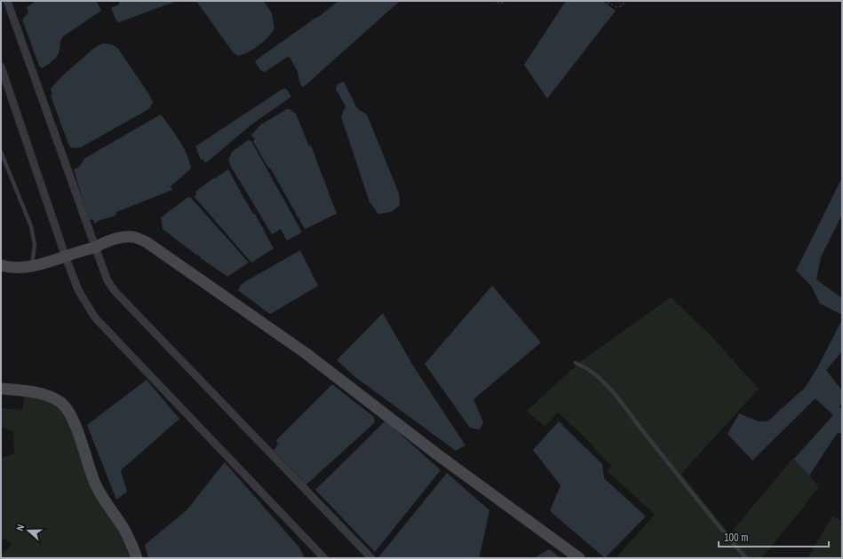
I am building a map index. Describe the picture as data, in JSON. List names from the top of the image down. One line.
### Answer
{"scale_bar":"100 m","north":"left"}
